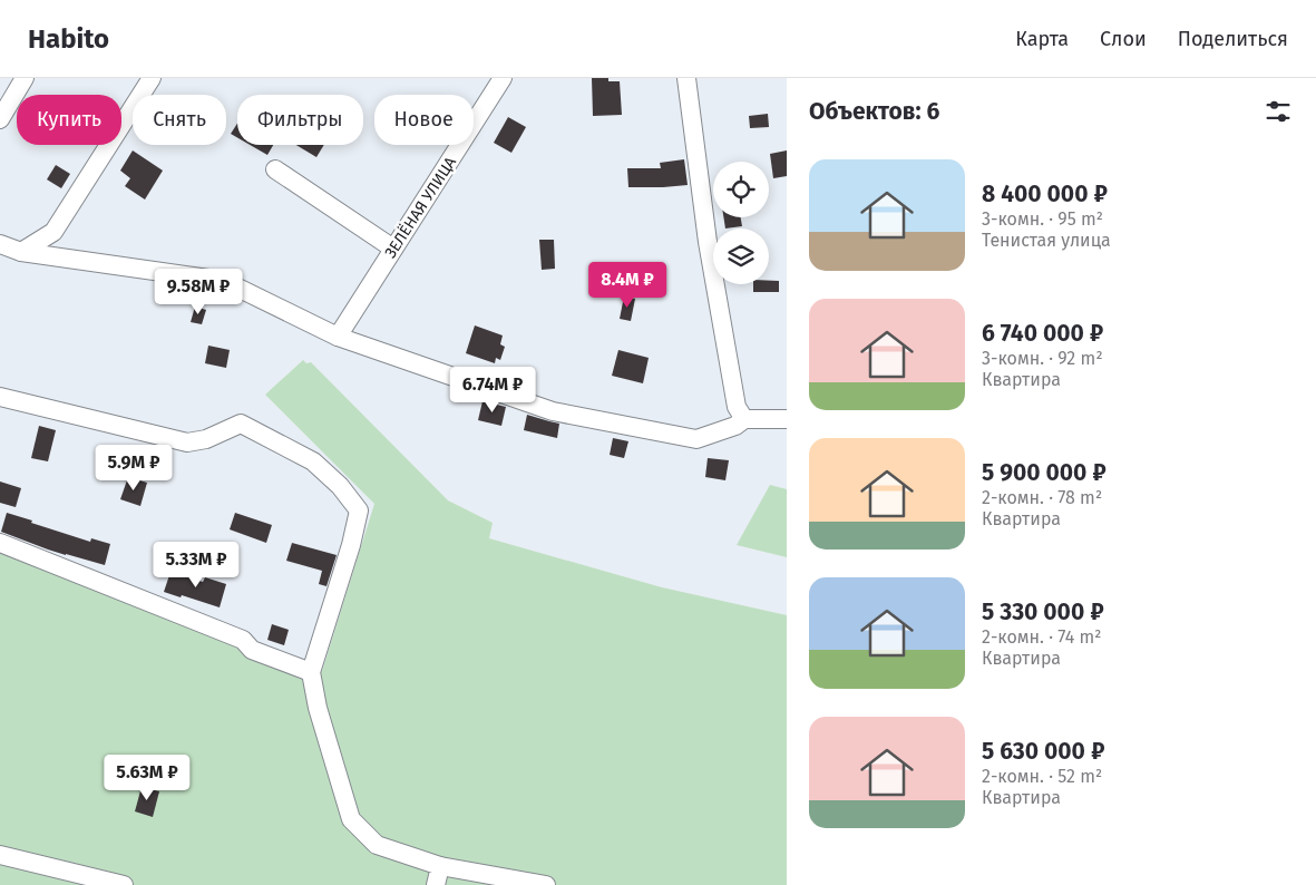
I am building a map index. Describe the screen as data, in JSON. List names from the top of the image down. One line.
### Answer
{"streets":{"street":["ЗЕЛЁНАЯ УЛИЦА"]},"page":{"header":"Habito","nav":["Карта","Слои","Поделиться"],"heading":"Объектов: 6","chip":["Купить","Снять","Фильтры","Новое"],"list":[{"name":"8 400 000 ₽","note":"3-комн. · 95 m² · Тенистая улица"},{"name":"6 740 000 ₽","note":"3-комн. · 92 m² · Квартира"},{"name":"5 900 000 ₽","note":"2-комн. · 78 m² · Квартира"},{"name":"5 330 000 ₽","note":"2-комн. · 74 m² · Квартира"},{"name":"5 630 000 ₽","note":"2-комн. · 52 m² · Квартира"}],"price":["8.4M ₽","9.58M ₽","6.74M ₽","5.9M ₽","5.33M ₽","5.63M ₽"]}}
